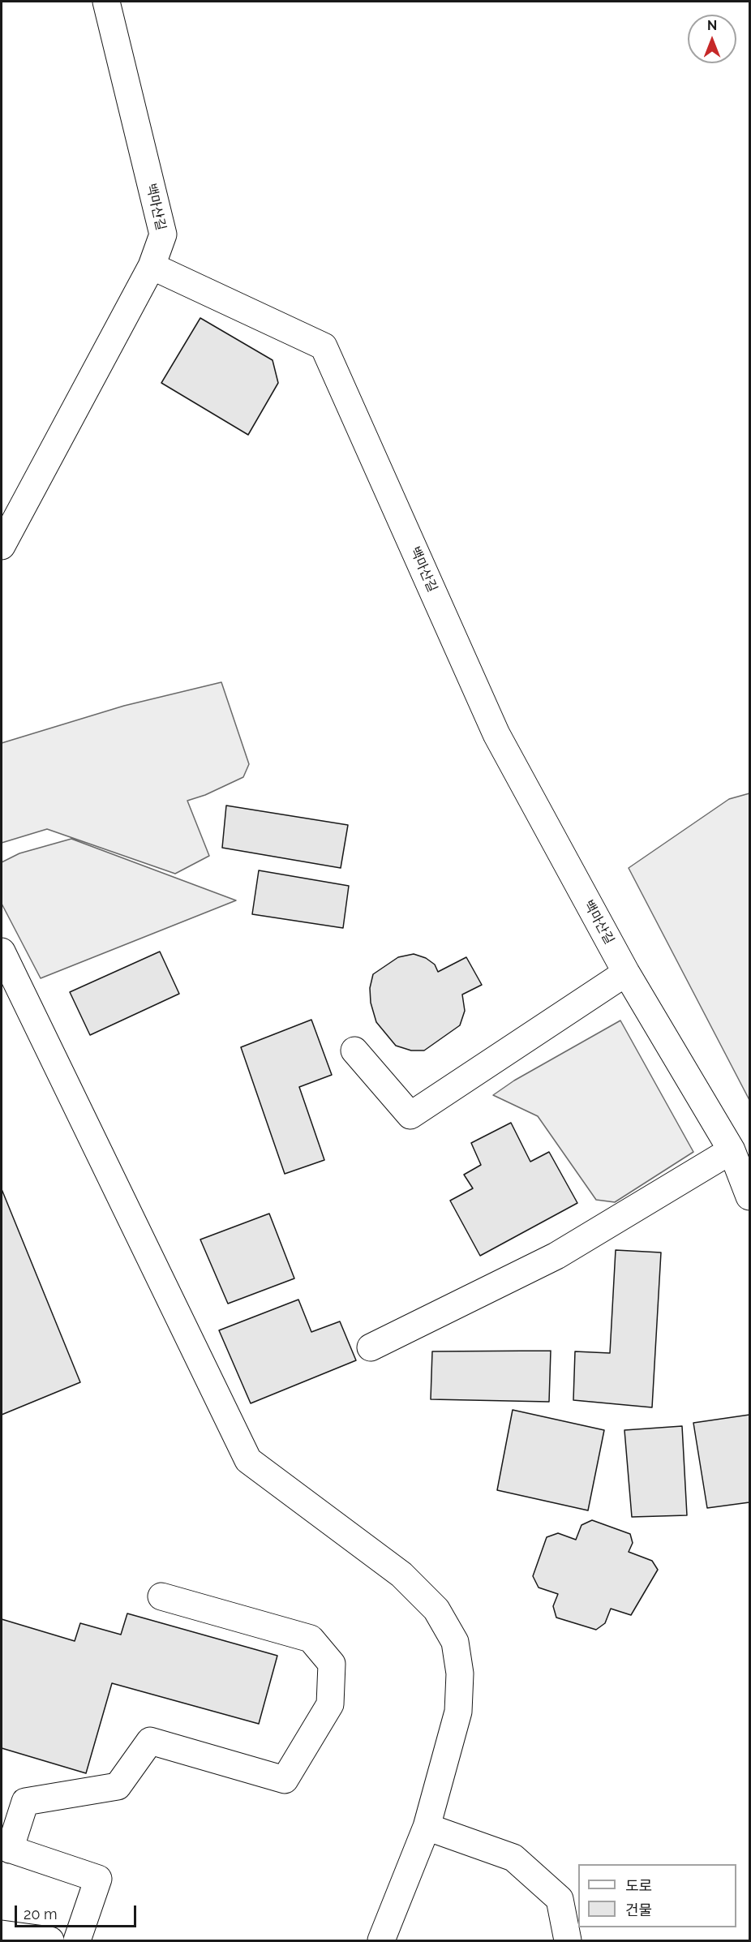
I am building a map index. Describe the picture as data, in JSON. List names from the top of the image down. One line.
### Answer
{"streets":{"street":["백마산길"]},"legend":["도로","건물"],"scale_bar":"20 m","north":"top"}
